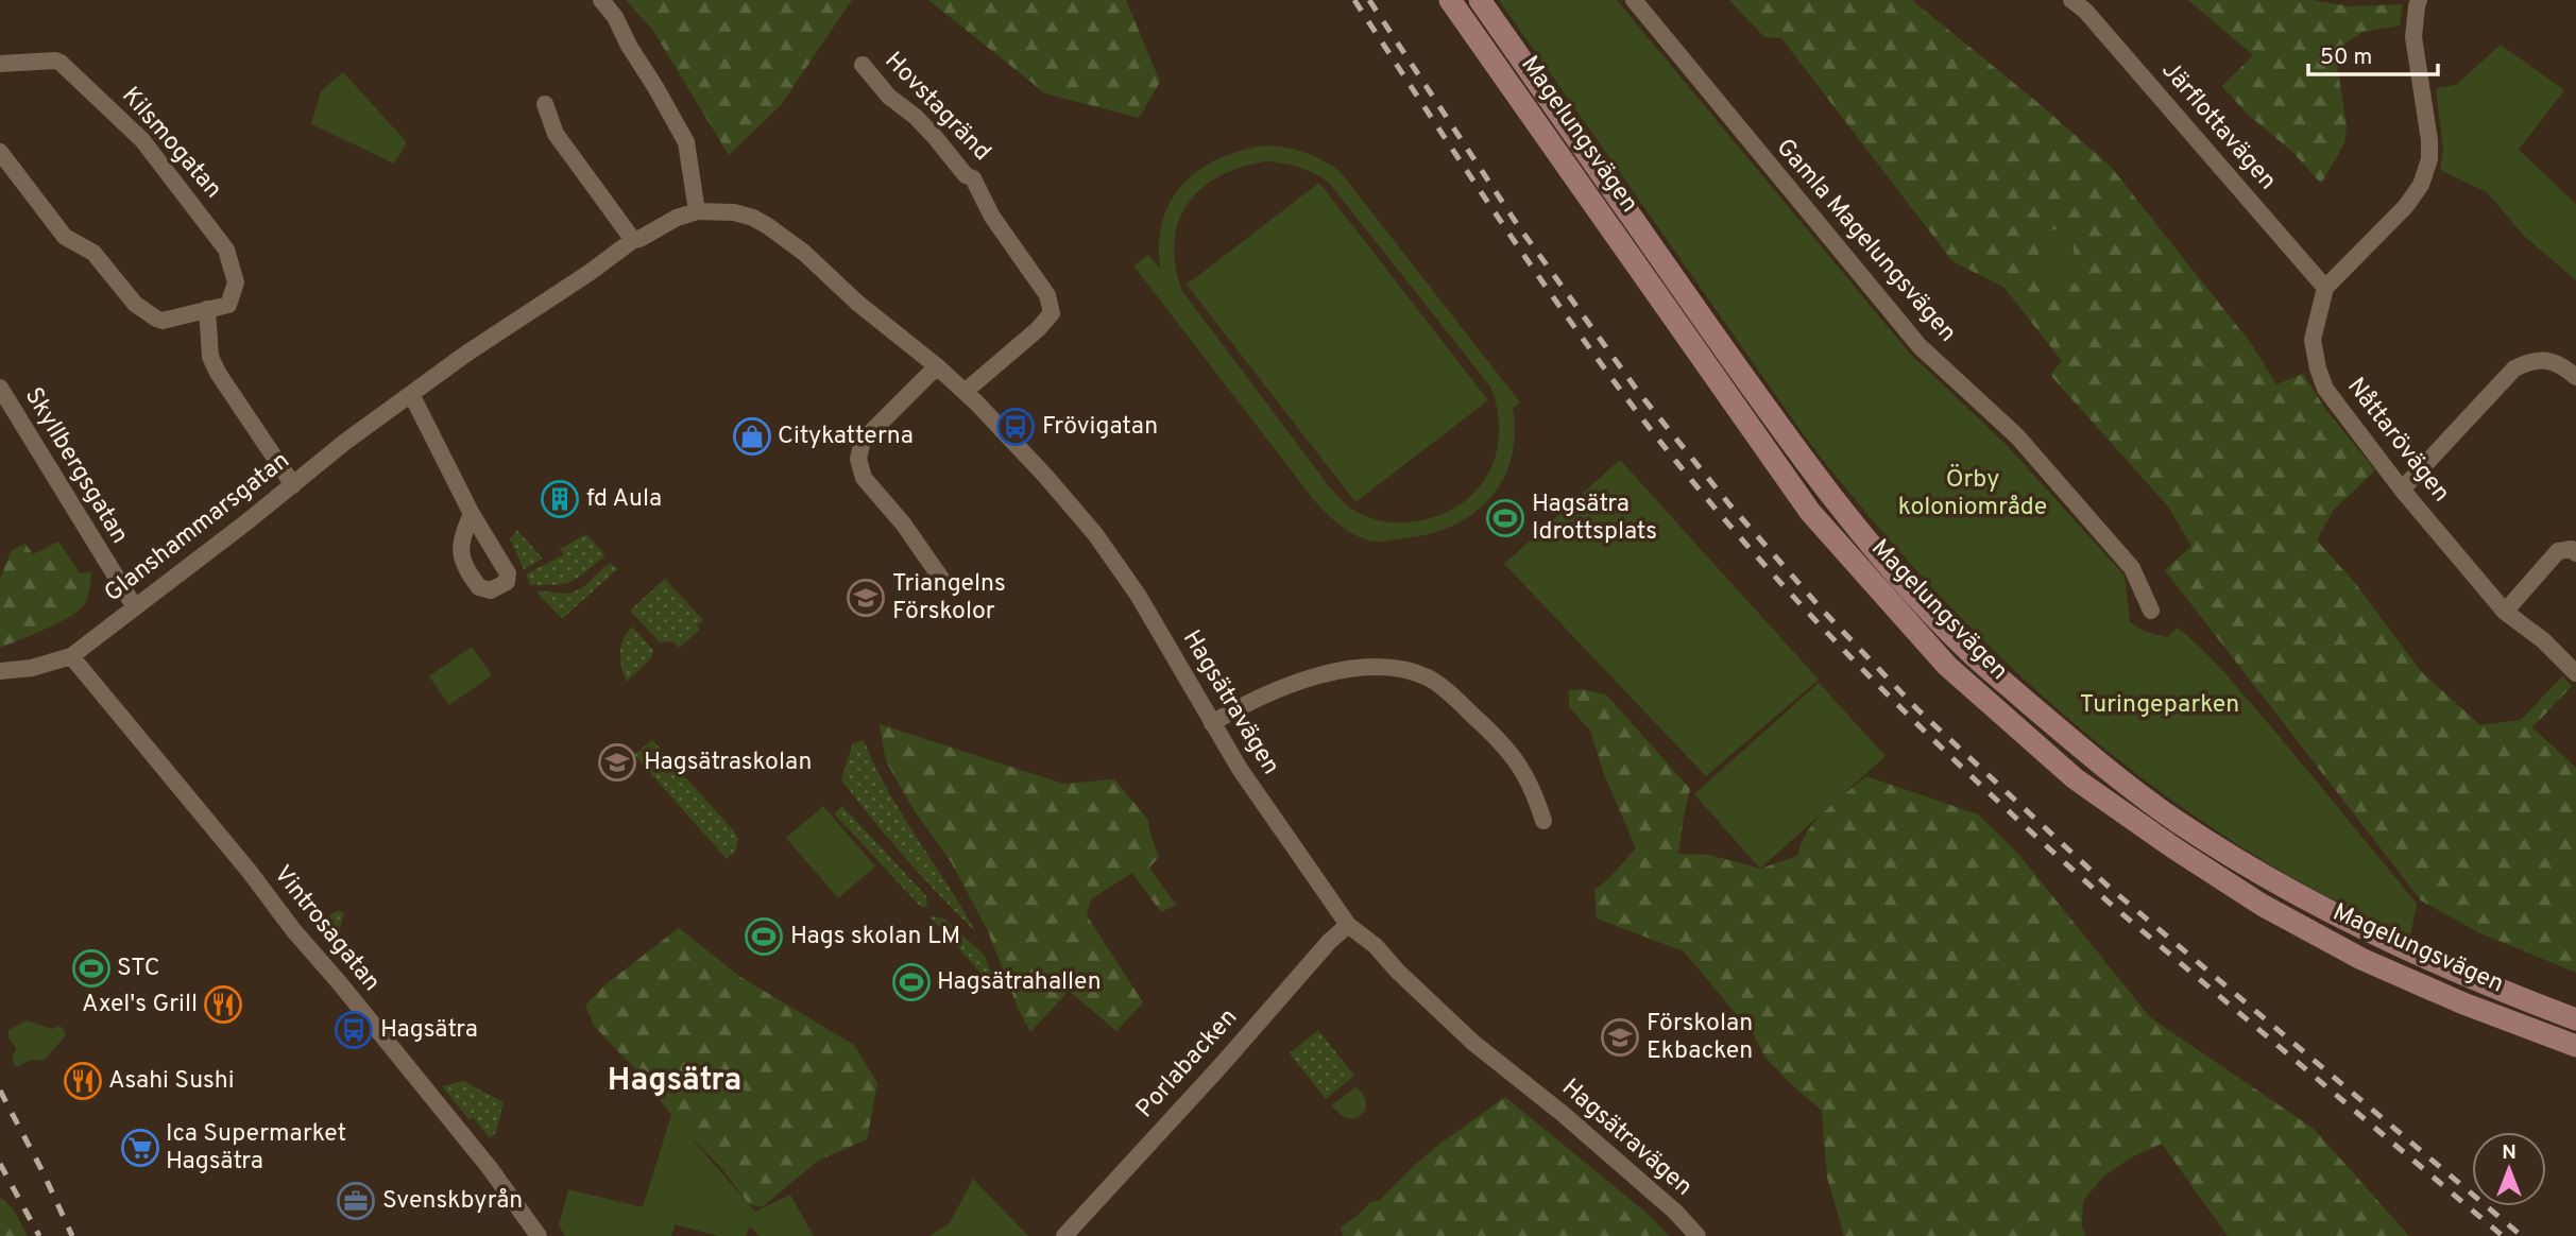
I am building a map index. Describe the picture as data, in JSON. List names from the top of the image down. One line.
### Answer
{"streets":{"main road":["Magelungsvägen"],"street":["Hovstagränd","Järflottavägen","Kilsmogatan","Gamla Magelungsvägen","Nåttarövägen","Skyllbergsgatan","Glanshammarsgatan","Hagsätravägen","Vintrosagatan","Porlabacken"]},"crossings":[["Hovstagränd","Hagsätravägen"],["Järflottavägen","Nåttarövägen"],["Skyllbergsgatan","Glanshammarsgatan"],["Glanshammarsgatan","Hagsätravägen"],["Glanshammarsgatan","Vintrosagatan"],["Hagsätravägen","Porlabacken"]],"districts":["Hagsätra"],"parks":["Örby koloniområde","Turingeparken"],"places":{"bus stop":["Frövigatan","Hagsätra"],"shop":["Citykatterna"],"building":["fd Aula"],"sports":["Hagsätra Idrottsplats","Hags skolan LM","STC","Hagsätrahallen"],"school or university":["Triangelns Förskolor","Hagsätraskolan","Förskolan Ekbacken"],"restaurant":["Axel's Grill","Asahi Sushi"],"supermarket":["Ica Supermarket Hagsätra"],"office":["Svenskbyrån"]},"scale_bar":"50 m","north":"top"}
